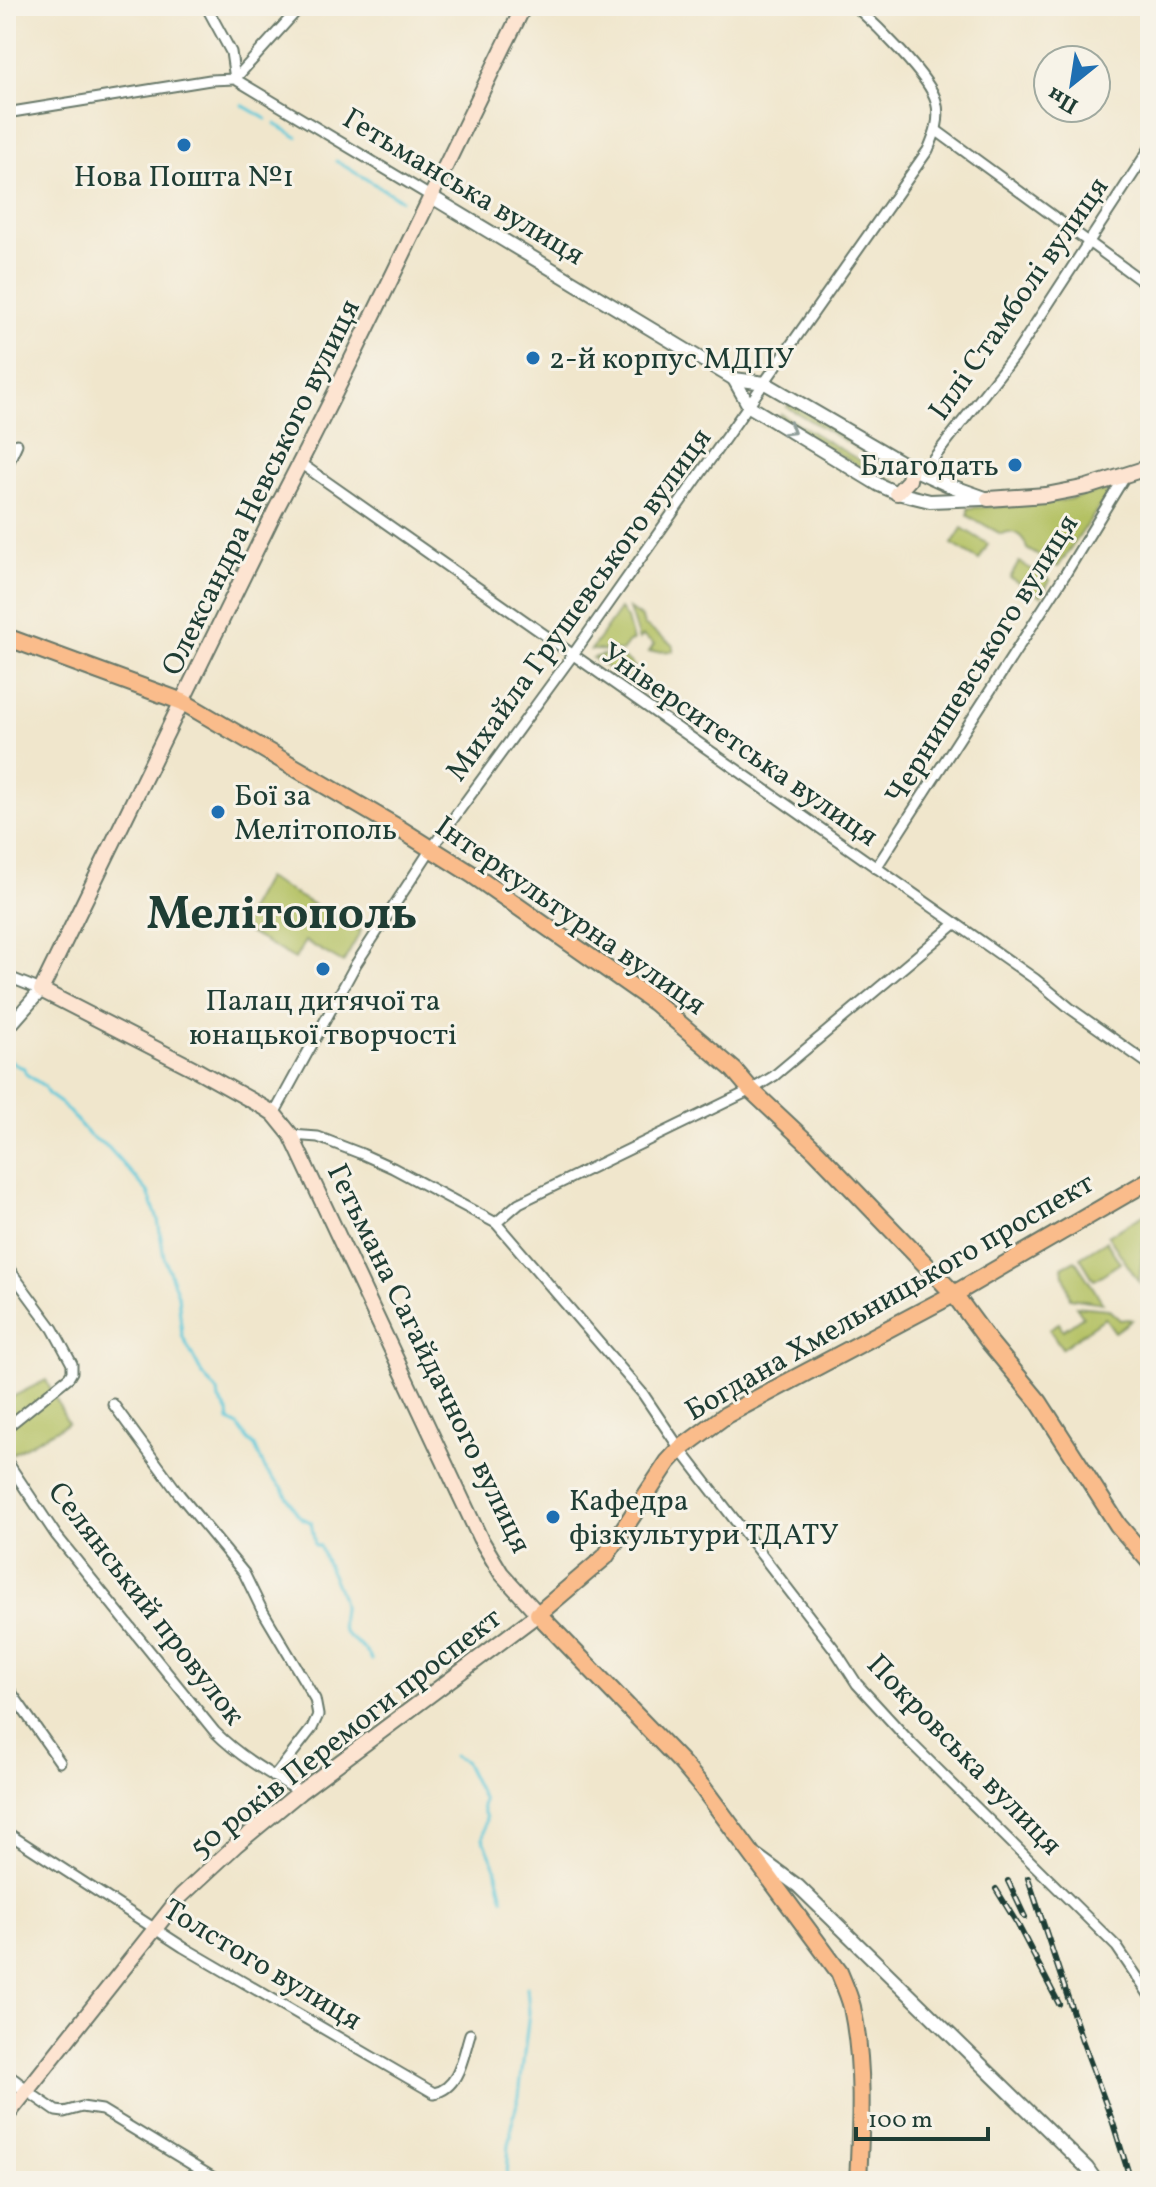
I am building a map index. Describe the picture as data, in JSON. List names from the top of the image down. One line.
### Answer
{"streets":{"highway":["Інтеркультурна вулиця","Богдана Хмельницького проспект","Гетьмана Сагайдачного вулиця"],"main road":["Олександра Невського вулиця","50 років Перемоги проспект"],"street":["Гетьманська вулиця","Іллі Стамболі вулиця","Михайла Грушевського вулиця","Чернишевського вулиця","Університетська вулиця","Селянський провулок","Покровська вулиця","Толстого вулиця"]},"crossings":[["Гетьманська вулиця","Іллі Стамболі вулиця"],["Гетьманська вулиця","Олександра Невського вулиця"],["Гетьманська вулиця","Михайла Грушевського вулиця"],["Олександра Невського вулиця","Університетська вулиця"],["Олександра Невського вулиця","Інтеркультурна вулиця"],["Михайла Грушевського вулиця","Університетська вулиця"],["Михайла Грушевського вулиця","Інтеркультурна вулиця"],["Чернишевського вулиця","Університетська вулиця"],["Інтеркультурна вулиця","Богдана Хмельницького проспект"],["Богдана Хмельницького проспект","Гетьмана Сагайдачного вулиця"],["Богдана Хмельницького проспект","50 років Перемоги проспект"],["Богдана Хмельницького проспект","Покровська вулиця"],["Гетьмана Сагайдачного вулиця","50 років Перемоги проспект"],["Гетьмана Сагайдачного вулиця","Покровська вулиця"],["Селянський провулок","50 років Перемоги проспект"],["50 років Перемоги проспект","Толстого вулиця"]],"districts":["Мелітополь"],"places":["Нова Пошта №1","2-й корпус МДПУ","Благодать","Бої за Мелітополь","Палац дитячої та юнацької творчості","Кафедра фізкультури ТДАТУ"],"scale_bar":"100 m","north":"bottom left"}
